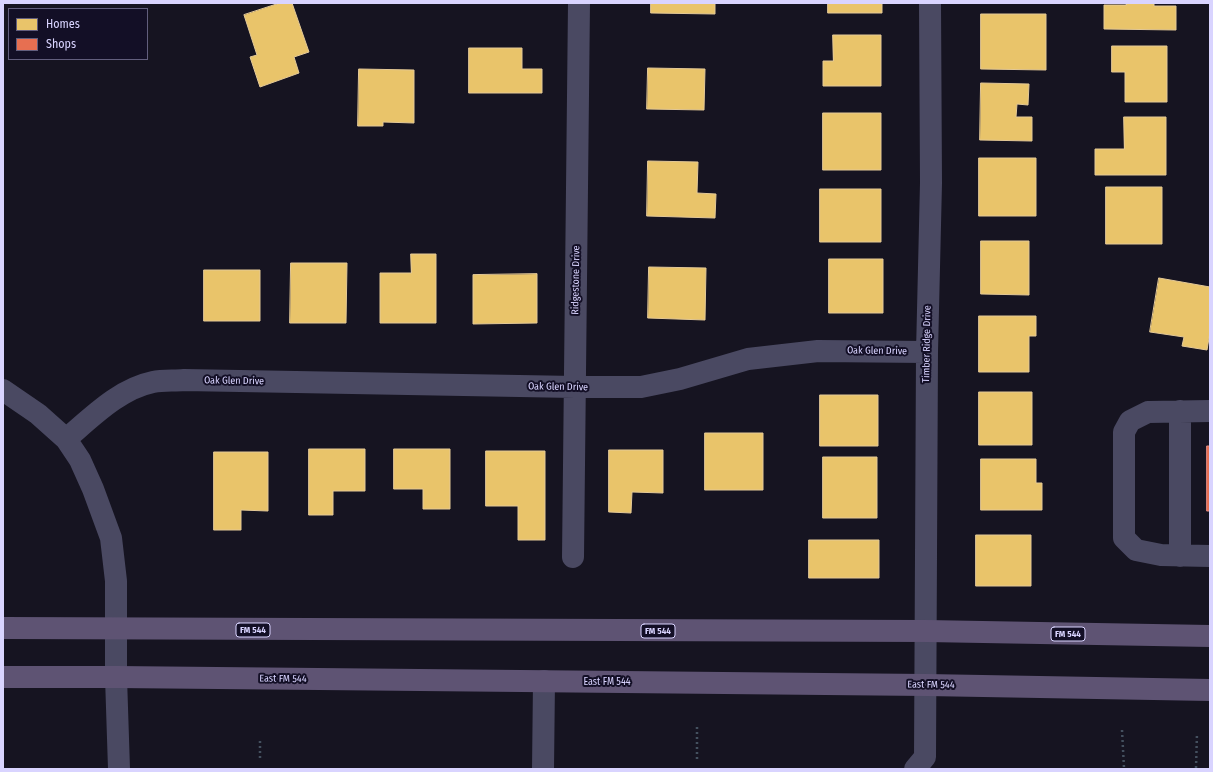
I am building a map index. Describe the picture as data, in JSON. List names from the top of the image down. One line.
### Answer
{"streets":{"main road":["FM 544","East FM 544"],"street":["Ridgestone Drive","Timber Ridge Drive","Oak Glen Drive"]},"crossings":[["Ridgestone Drive","Oak Glen Drive"],["Timber Ridge Drive","Oak Glen Drive"],["Timber Ridge Drive","FM 544"],["Timber Ridge Drive","East FM 544"]],"legend":["Homes","Shops"]}
